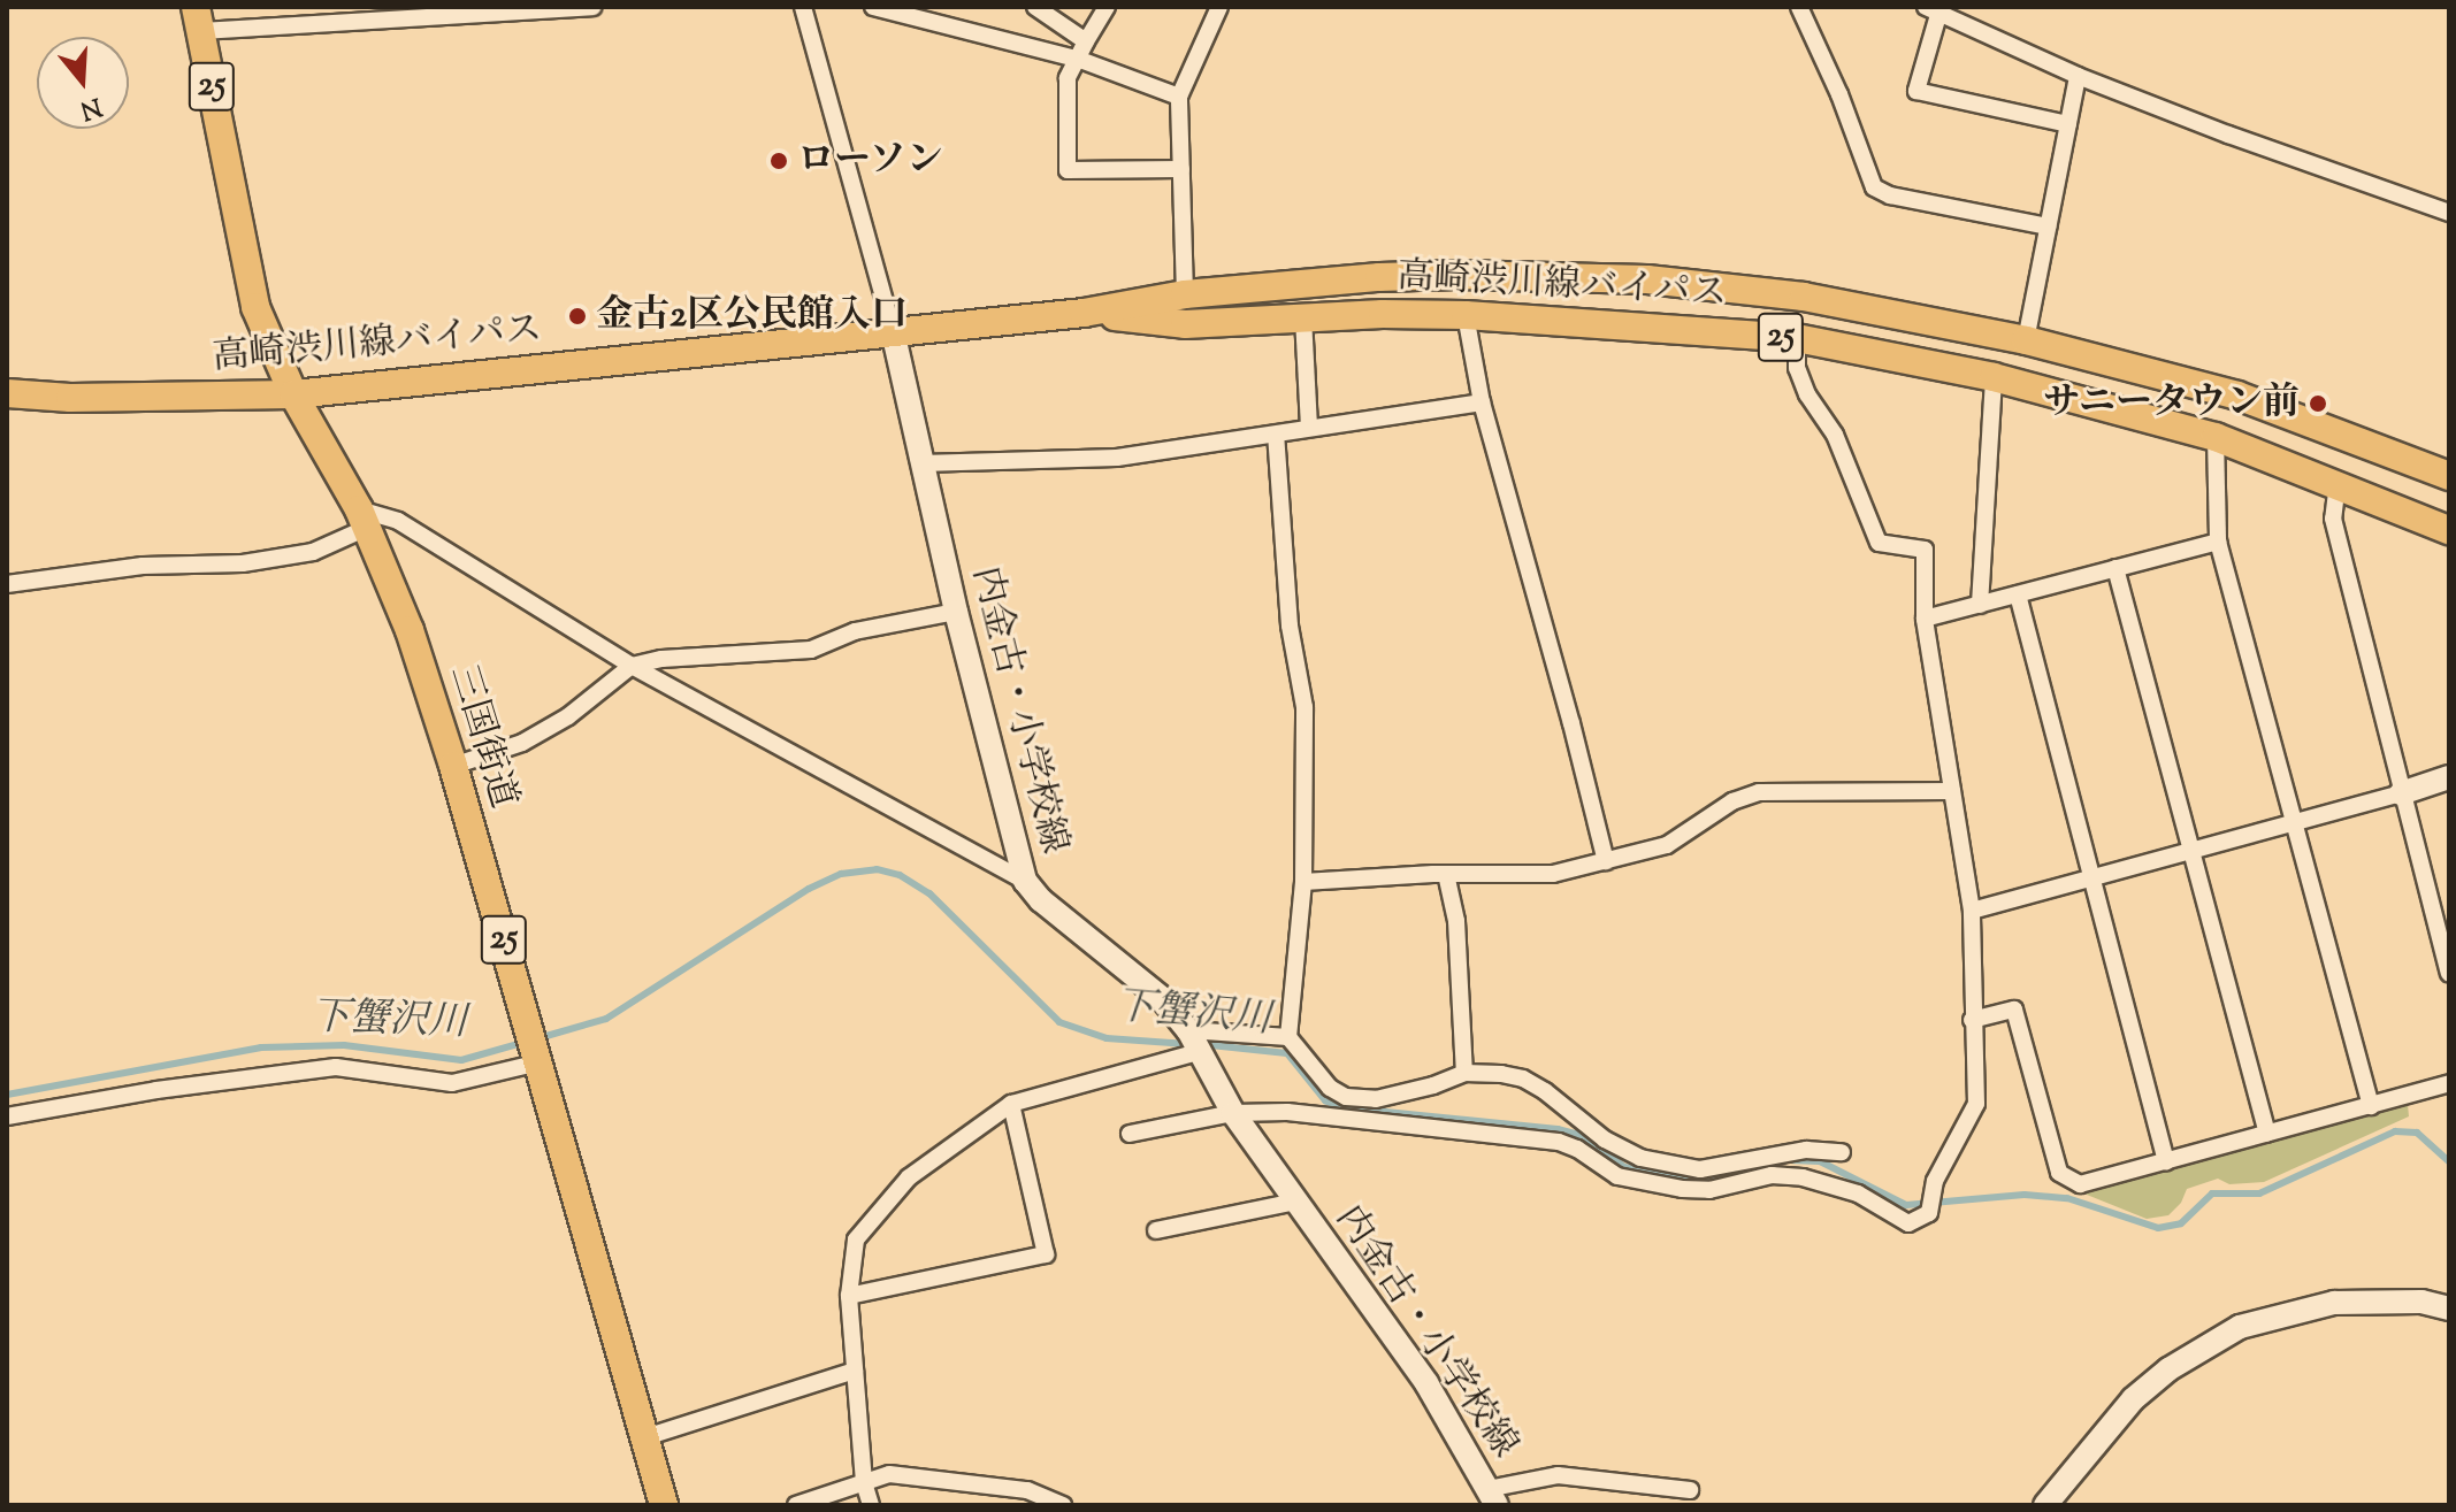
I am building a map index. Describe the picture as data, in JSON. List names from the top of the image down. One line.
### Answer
{"streets":{"main road":["25","高崎渋川線バイパス","三国街道"],"street":["内金古・小学校線"]},"crossings":[["高崎渋川線バイパス","内金古・小学校線"],["高崎渋川線バイパス","三国街道"]],"water":["下蟹沢川"],"places":["ローソン","金古2区公民館入口","サニータウン前"],"north":"bottom"}
